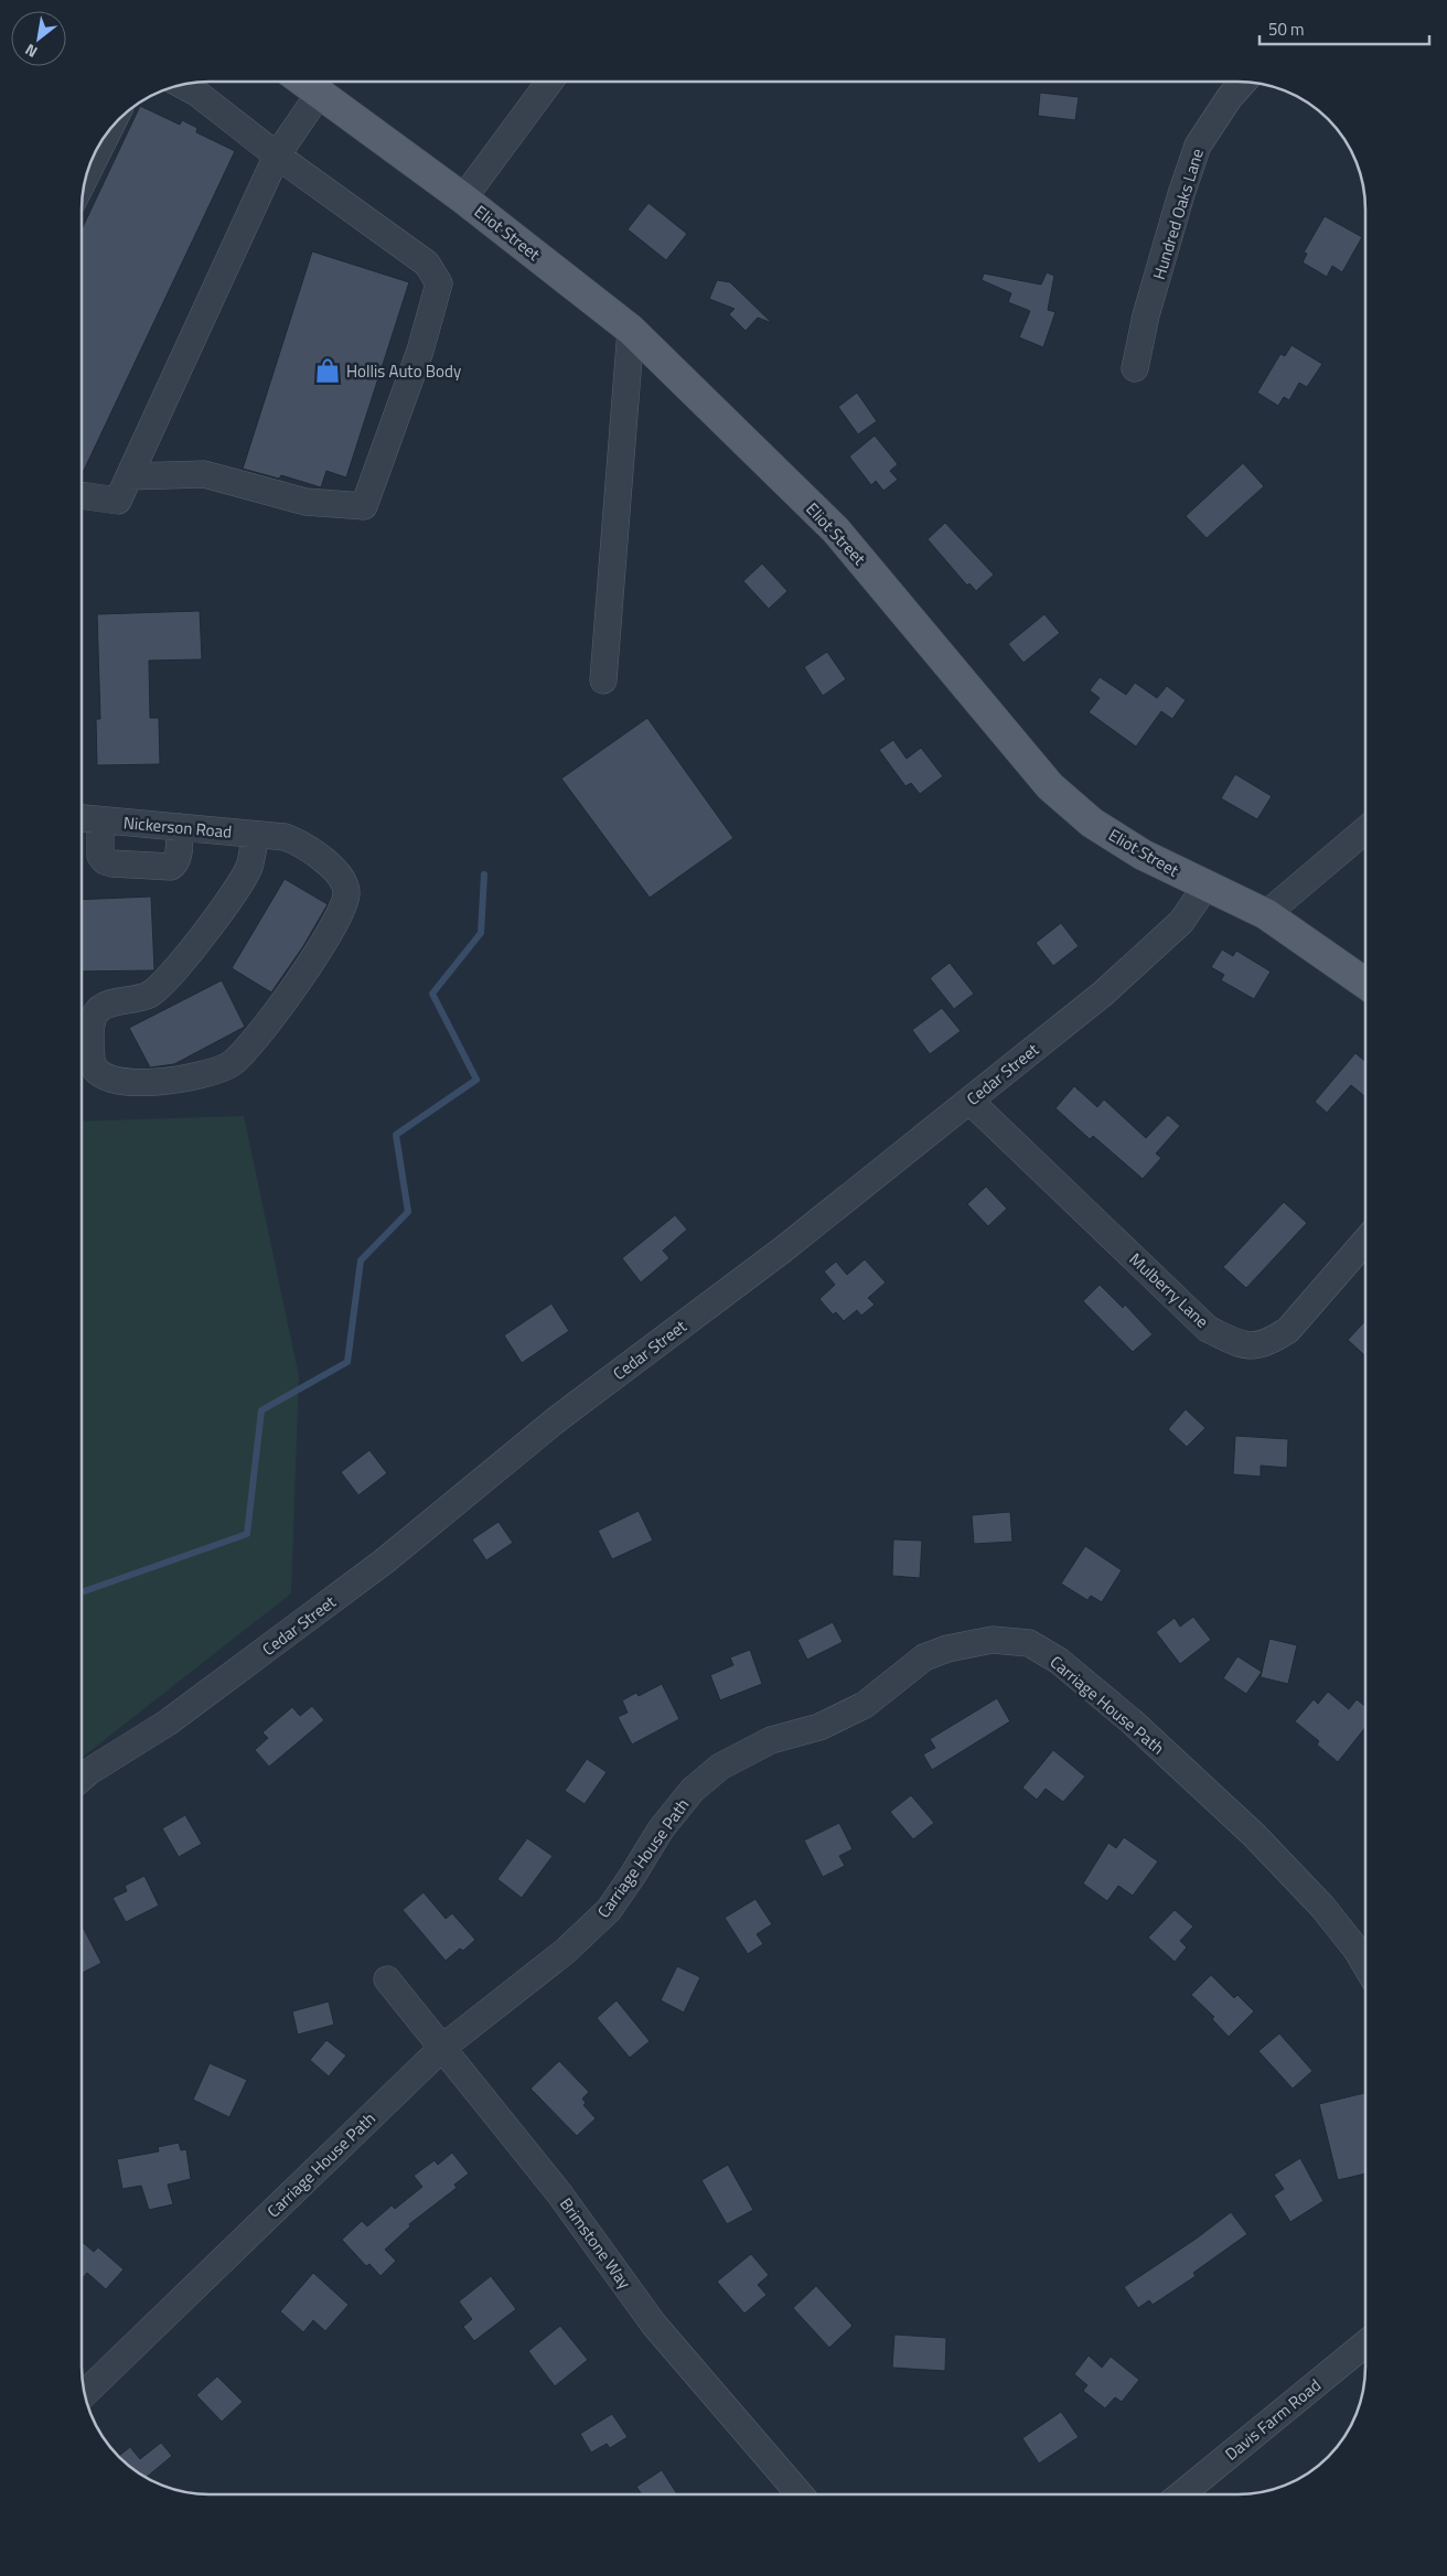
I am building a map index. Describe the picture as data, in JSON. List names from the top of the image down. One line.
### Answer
{"streets":{"main road":["Eliot Street"],"street":["Hundred Oaks Lane","Nickerson Road","Cedar Street","Mulberry Lane","Carriage House Path","Brimstone Way","Davis Farm Road"]},"crossings":[["Eliot Street","Cedar Street"],["Cedar Street","Mulberry Lane"],["Carriage House Path","Brimstone Way"]],"places":{"shop":["Hollis Auto Body"]},"scale_bar":"50 m","north":"bottom left"}
